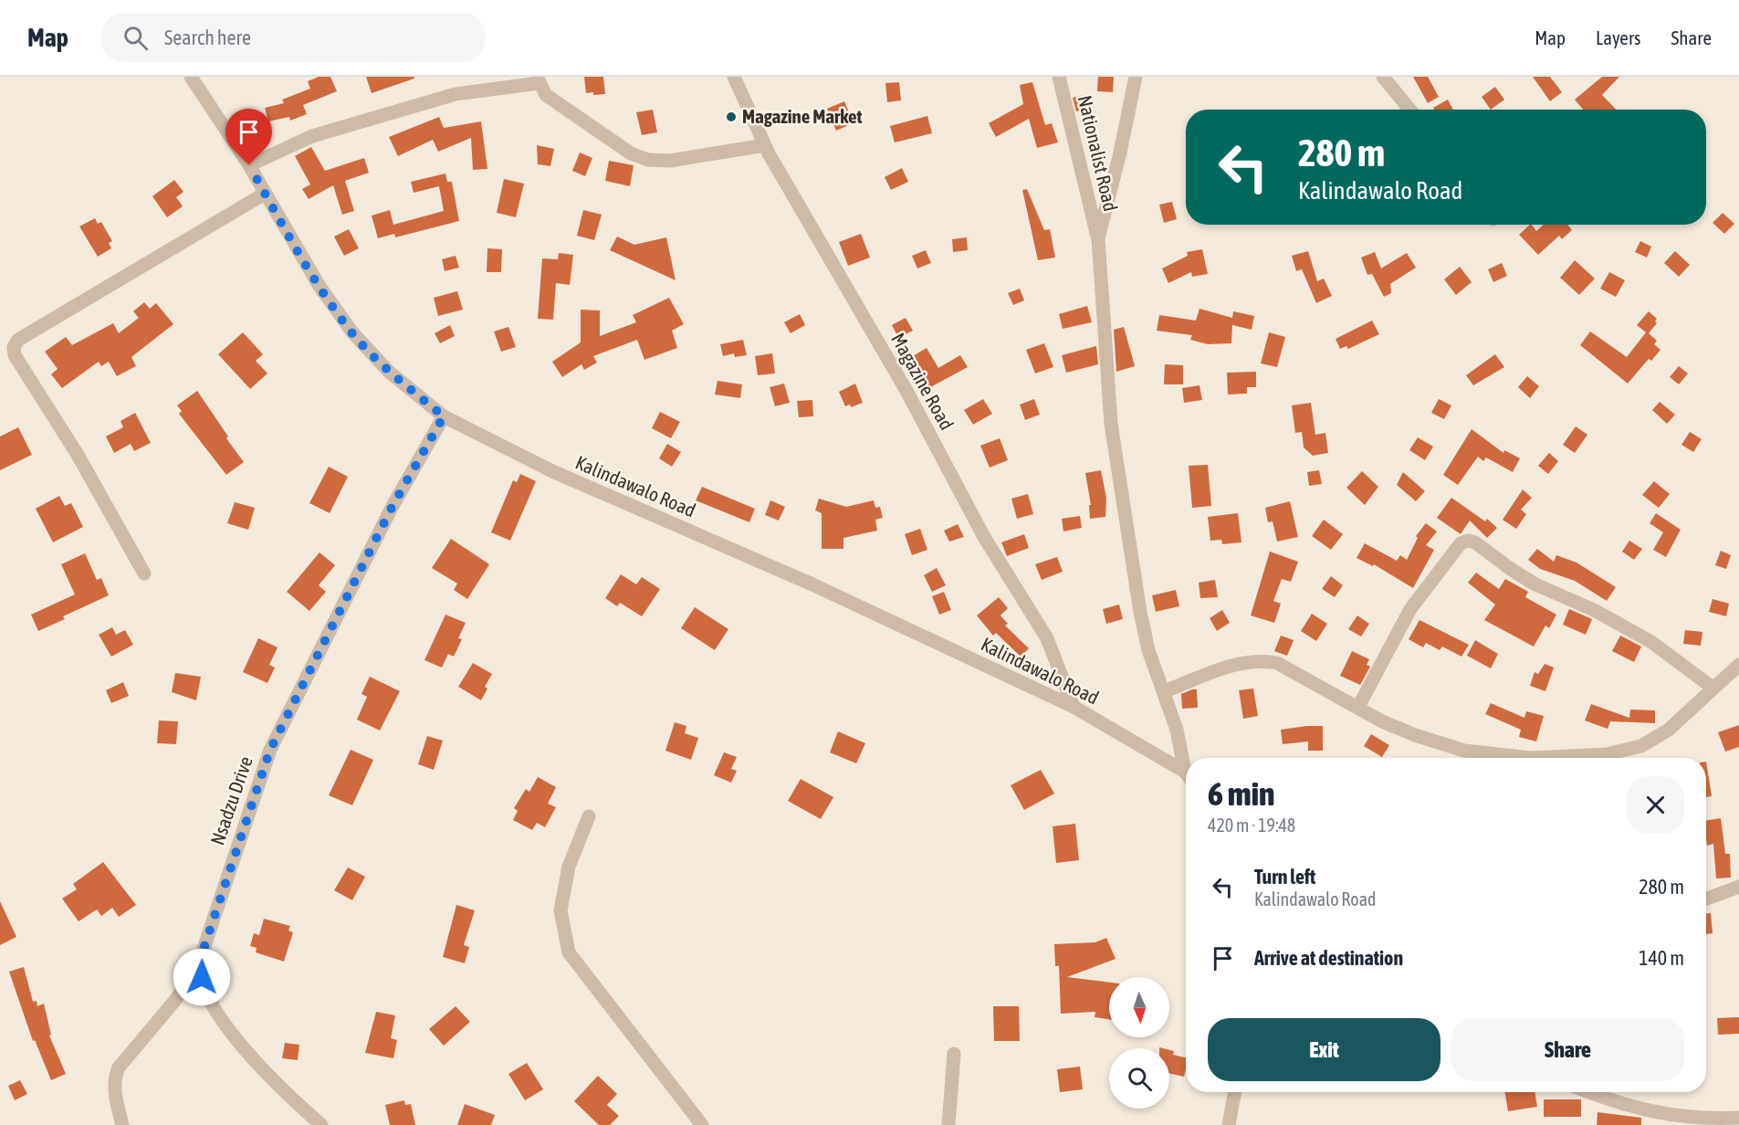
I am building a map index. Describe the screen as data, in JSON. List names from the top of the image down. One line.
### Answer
{"streets":{"street":["Nationalist Road","Magazine Road","Kalindawalo Road","Nsadzu Drive"]},"crossings":[["Magazine Road","Kalindawalo Road"],["Kalindawalo Road","Nsadzu Drive"]],"places":["Magazine Market"],"north":"bottom","page":{"header":"Map","search":"Search here","nav":["Map","Layers","Share"],"turn":["280 m","Kalindawalo Road"],"heading":["6 min","420 m · 19:48"],"list":[{"name":"Turn left","note":"Kalindawalo Road","value":"280 m"},{"name":"Arrive at destination","value":"140 m"}],"buttons":["Exit","Share"]}}
